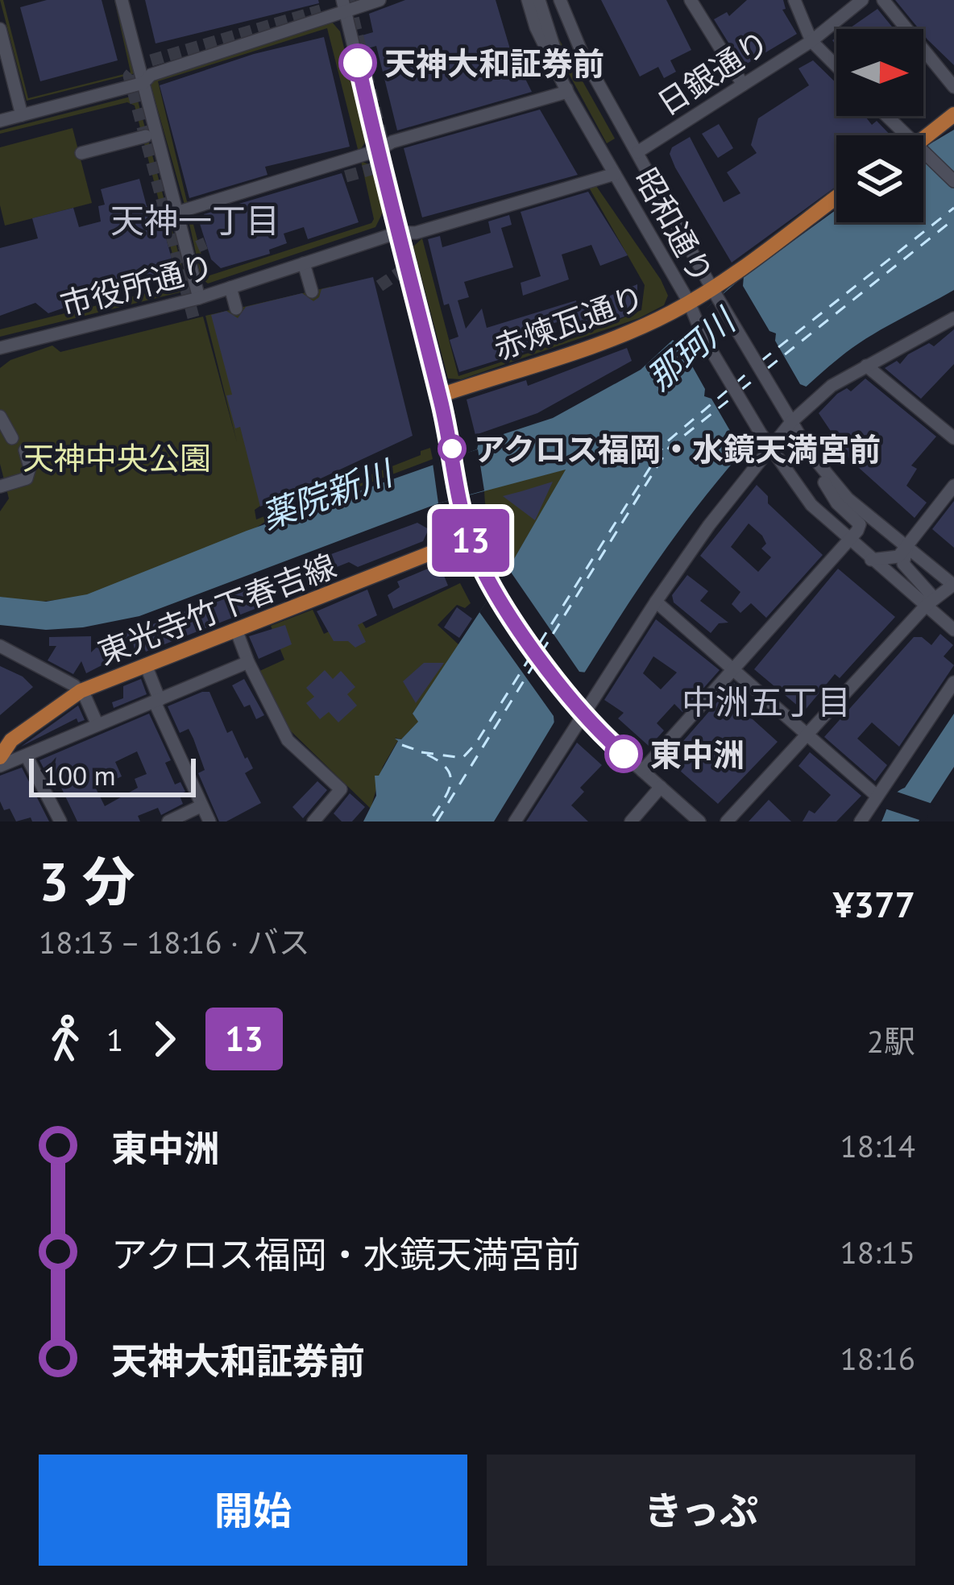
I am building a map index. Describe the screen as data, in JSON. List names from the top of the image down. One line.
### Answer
{"streets":{"main road":["赤煉瓦通り","東光寺竹下春吉線"],"street":["日銀通り","昭和通り","市役所通り"]},"crossings":[["日銀通り","昭和通り"],["昭和通り","市役所通り"],["昭和通り","赤煉瓦通り"]],"districts":["天神一丁目","中洲五丁目"],"water":["那珂川","薬院新川"],"parks":["天神中央公園"],"places":["天神大和証券前","アクロス福岡・水鏡天満宮前","東中洲"],"lines":["bus line 13"],"scale_bar":"100 m","north":"right","page":{"on_map":"13","scale":"100 m","heading":["3 分","18:13 – 18:16 · バス","¥377"],"legs":["1","13","2駅"],"list":[{"name":"東中洲","value":"18:14"},{"name":"アクロス福岡・水鏡天満宮前","value":"18:15"},{"name":"天神大和証券前","value":"18:16"}],"buttons":["開始","きっぷ"]}}
